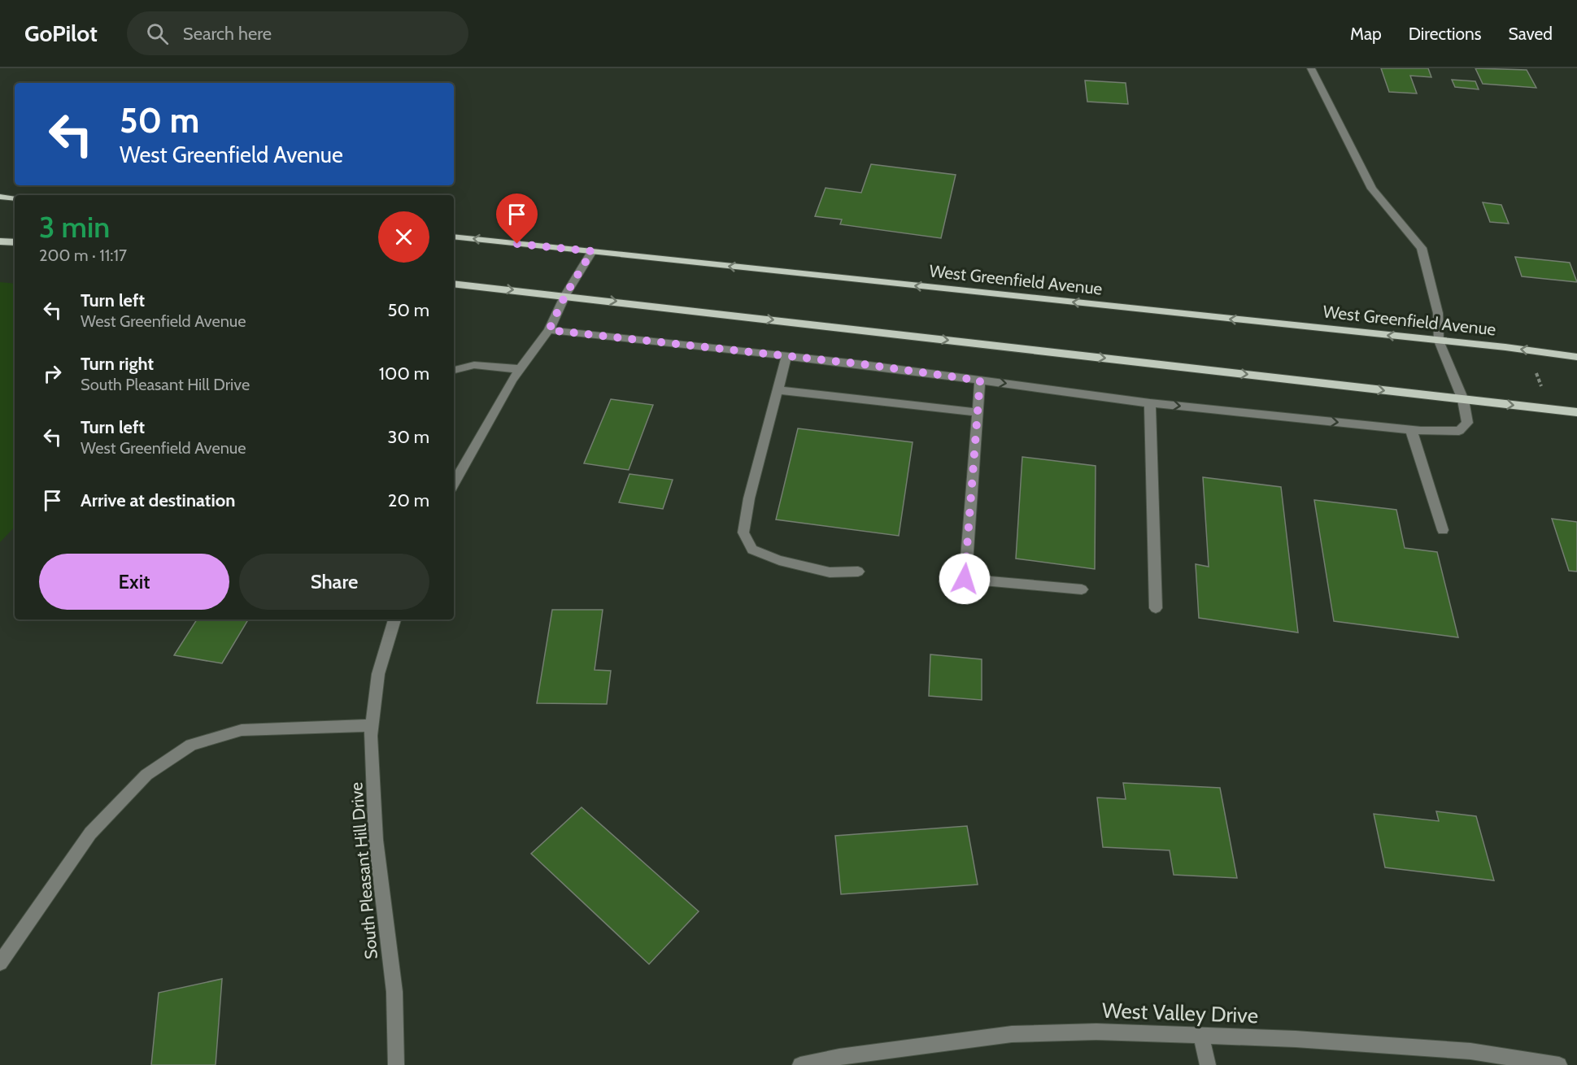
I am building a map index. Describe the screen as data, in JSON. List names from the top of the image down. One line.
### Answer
{"streets":{"main road":["West Greenfield Avenue"],"street":["South Pleasant Hill Drive","West Valley Drive"]},"page":{"header":"GoPilot","search":"Search here","nav":["Map","Directions","Saved"],"turn":["50 m","West Greenfield Avenue"],"heading":["3 min","200 m · 11:17"],"list":[{"name":"Turn left","note":"West Greenfield Avenue","value":"50 m"},{"name":"Turn right","note":"South Pleasant Hill Drive","value":"100 m"},{"name":"Turn left","note":"West Greenfield Avenue","value":"30 m"},{"name":"Arrive at destination","value":"20 m"}],"buttons":["Exit","Share"]}}
